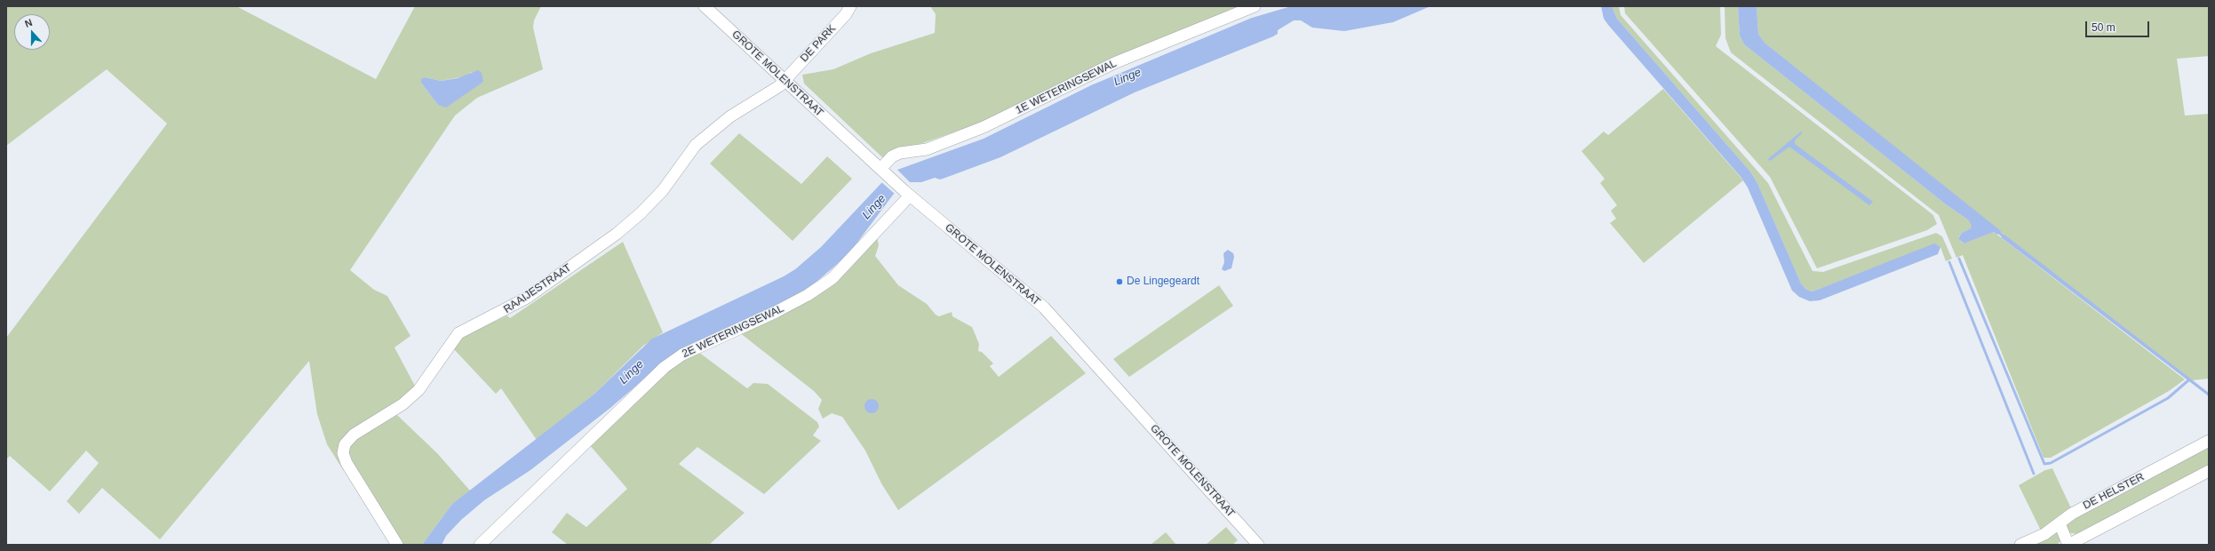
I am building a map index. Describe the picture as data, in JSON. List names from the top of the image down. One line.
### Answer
{"streets":{"street":["DE PARK","GROTE MOLENSTRAAT","1E WETERINGSEWAL","RAAIJESTRAAT","2E WETERINGSEWAL","DE HELSTER"]},"crossings":[["DE PARK","GROTE MOLENSTRAAT"],["DE PARK","RAAIJESTRAAT"],["GROTE MOLENSTRAAT","1E WETERINGSEWAL"],["GROTE MOLENSTRAAT","RAAIJESTRAAT"],["GROTE MOLENSTRAAT","2E WETERINGSEWAL"]],"water":["Linge"],"places":["De Lingegeardt"],"scale_bar":"50 m","north":"top"}
